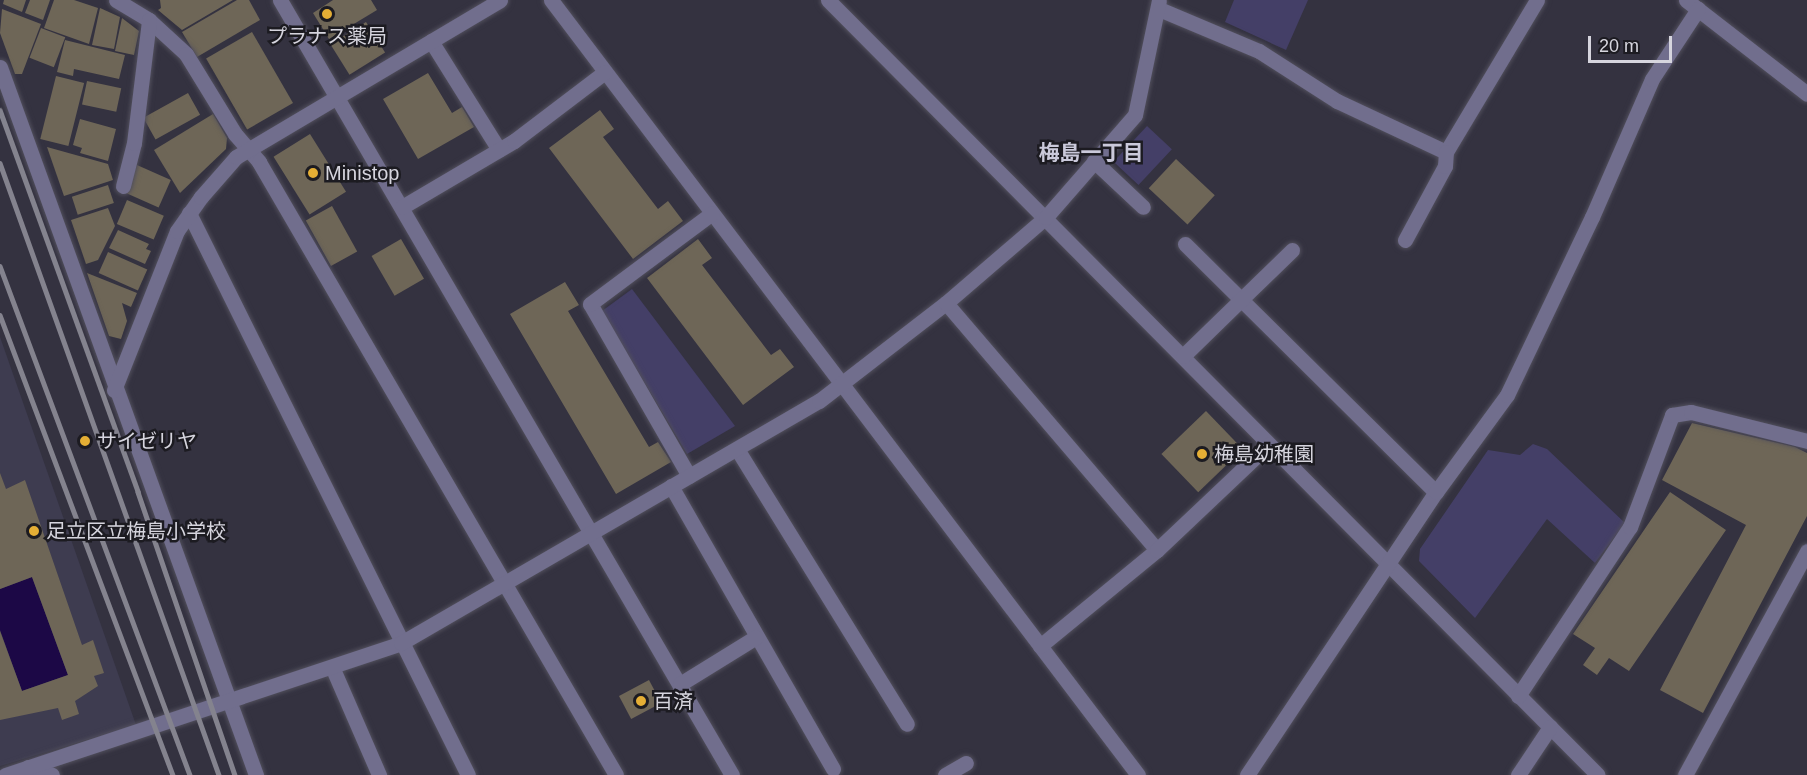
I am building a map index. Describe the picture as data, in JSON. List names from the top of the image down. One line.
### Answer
{"districts":["梅島一丁目"],"places":["プラナス薬局","Ministop","サイゼリヤ","梅島幼稚園","足立区立梅島小学校","百済"],"scale_bar":"20 m"}
